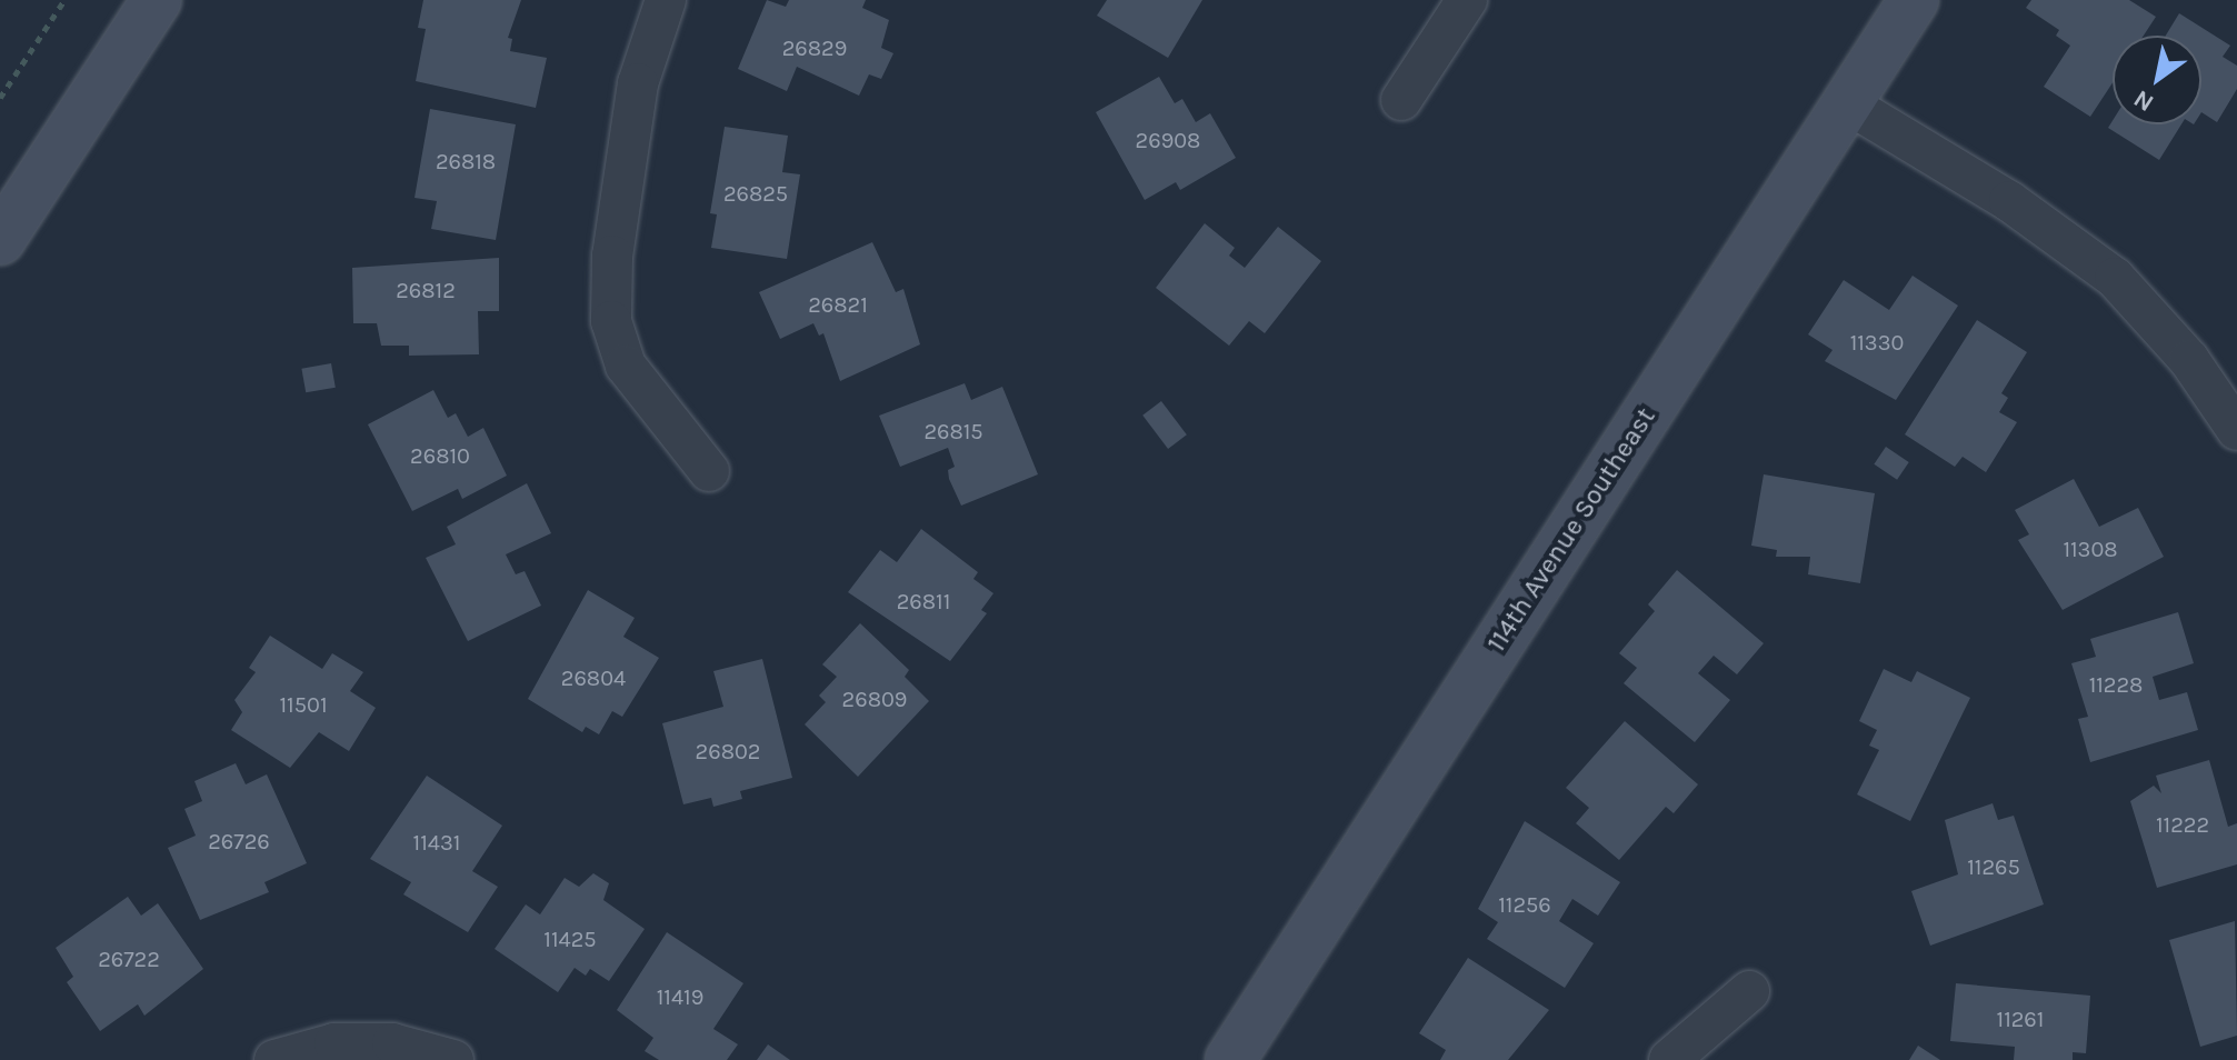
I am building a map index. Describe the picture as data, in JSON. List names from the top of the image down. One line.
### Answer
{"streets":{"street":["114th Avenue Southeast"]},"house_numbers":["26829","26908","26818","26825","26812","26821","11330","26815","26810","11308","26811","26804","11228","26809","11501","26802","11222","26726","11431","11265","11256","11425","26722","11419","11261"],"north":"bottom left"}
